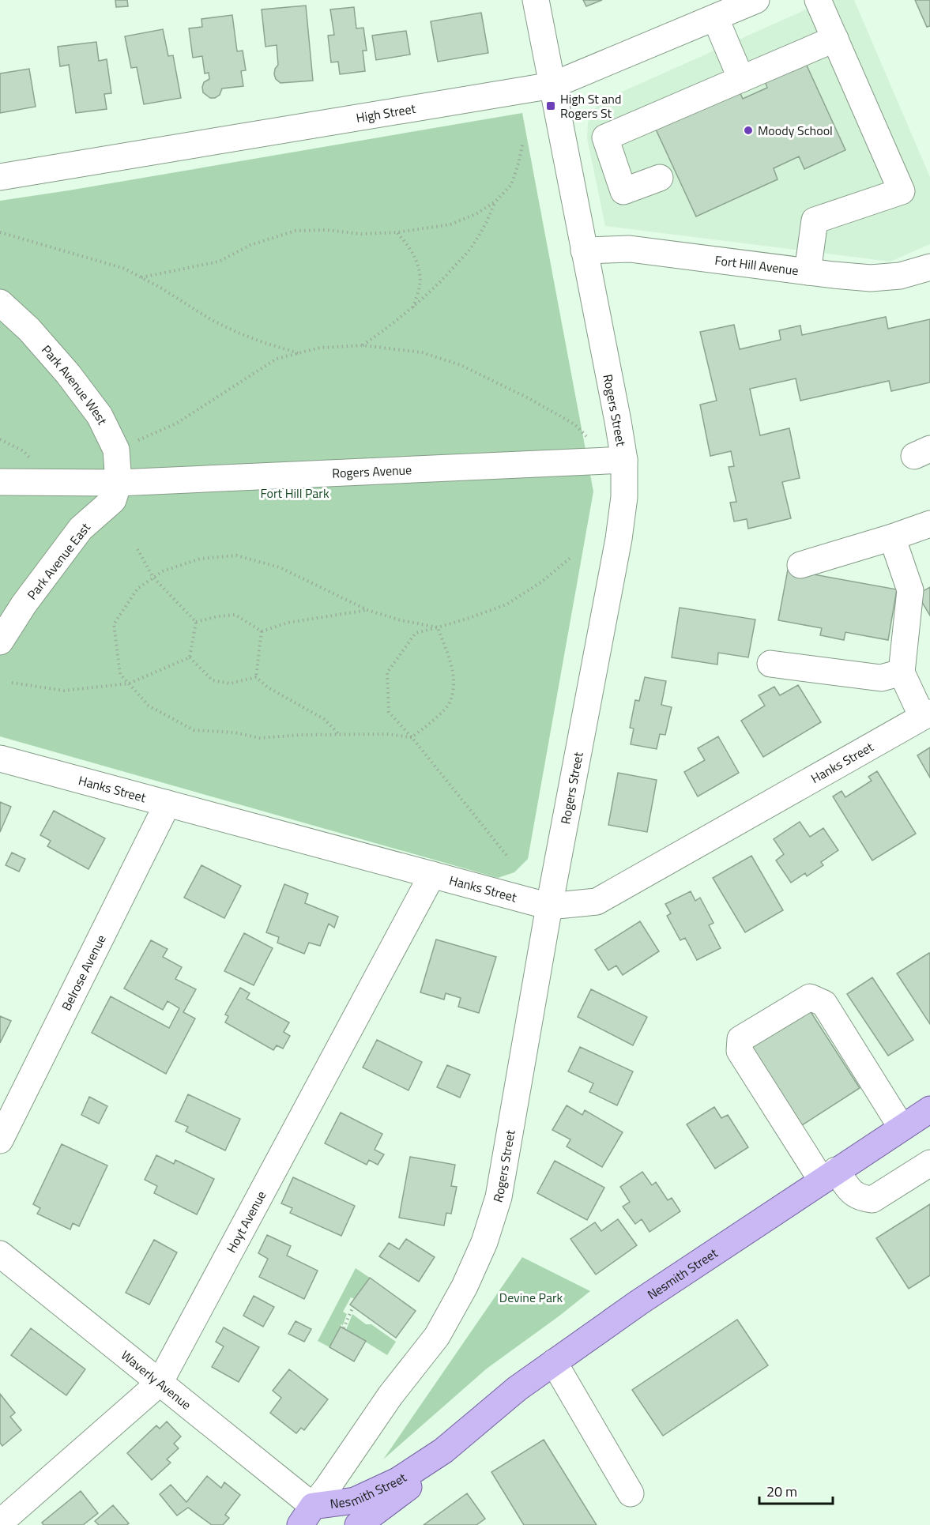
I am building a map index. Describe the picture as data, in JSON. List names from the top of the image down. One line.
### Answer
{"streets":{"main road":["Nesmith Street"],"street":["High Street","Fort Hill Avenue","Park Avenue West","Rogers Street","Rogers Avenue","Park Avenue East","Hanks Street","Belrose Avenue","Hoyt Avenue","Waverly Avenue"]},"crossings":[["High Street","Rogers Street"],["Fort Hill Avenue","Rogers Street"],["Park Avenue West","Rogers Avenue"],["Park Avenue West","Park Avenue East"],["Rogers Street","Rogers Avenue"],["Rogers Street","Hanks Street"],["Rogers Street","Nesmith Street"],["Rogers Street","Waverly Avenue"],["Rogers Avenue","Park Avenue East"],["Hanks Street","Belrose Avenue"],["Hanks Street","Hoyt Avenue"],["Hoyt Avenue","Waverly Avenue"],["Nesmith Street","Waverly Avenue"]],"parks":["Fort Hill Park","Devine Park"],"places":{"transit":["High St and Rogers St"],"other":["Moody School"]},"scale_bar":"20 m"}
